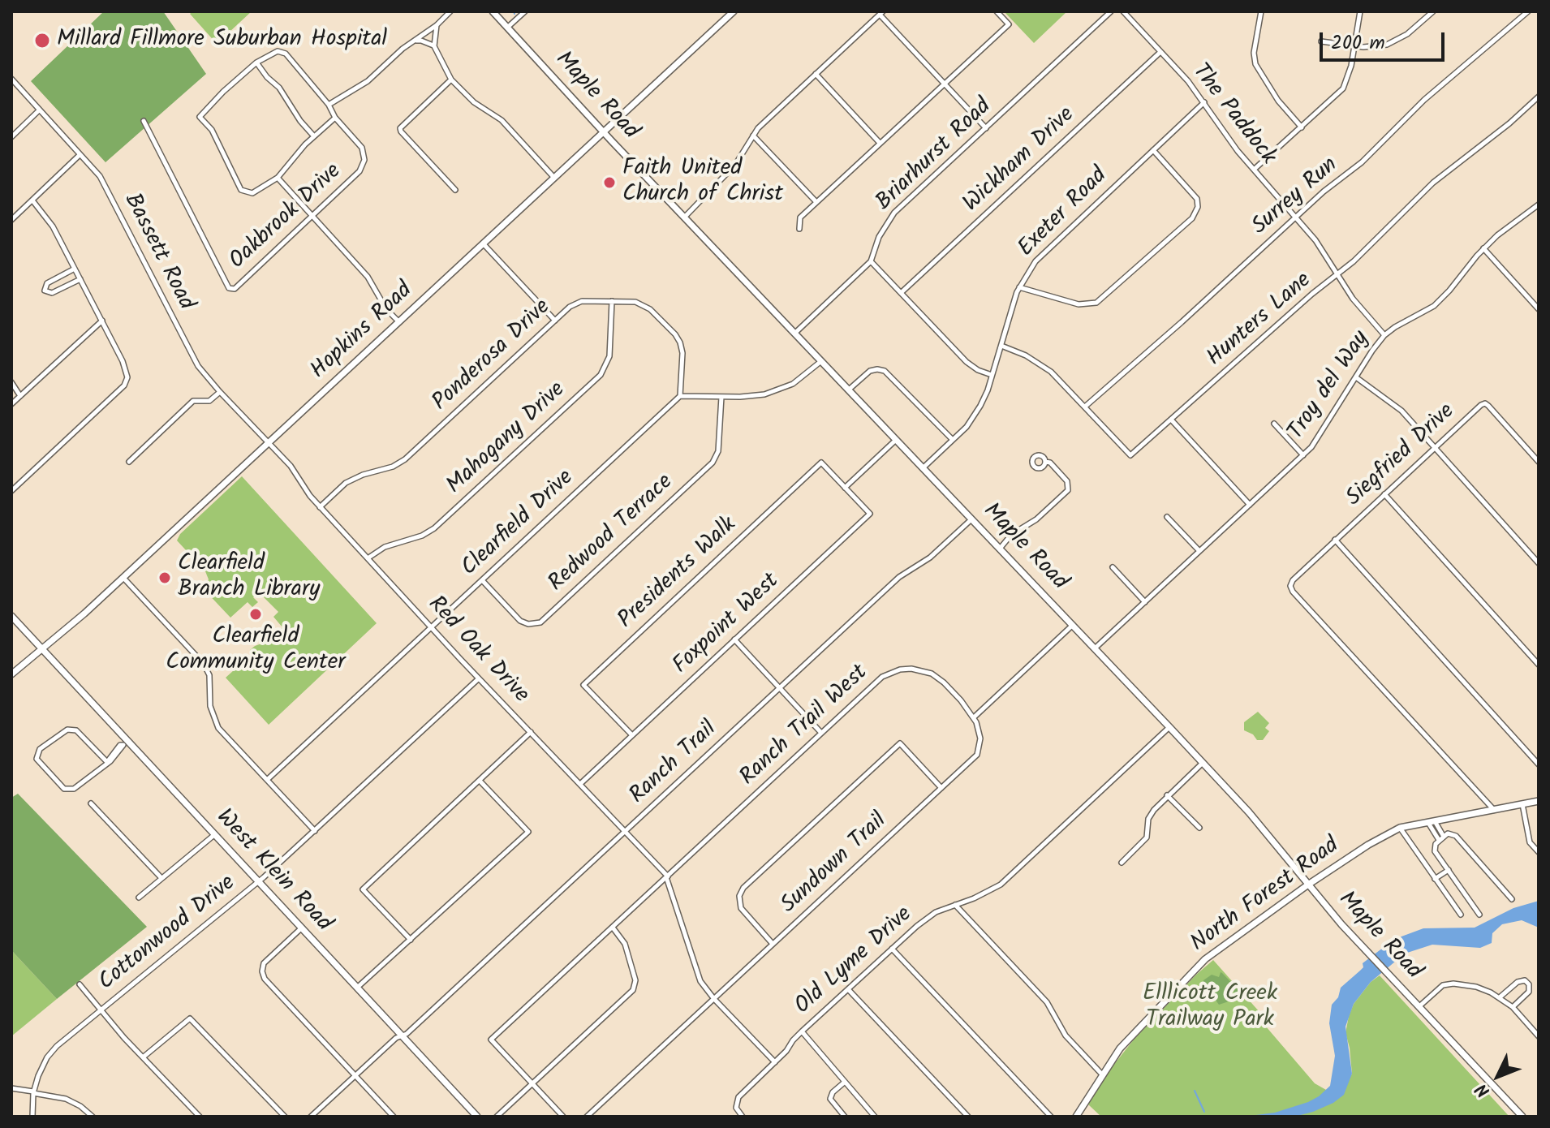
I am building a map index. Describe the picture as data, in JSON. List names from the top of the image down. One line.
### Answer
{"streets":{"street":["Maple Road","The Paddock","Briarhurst Road","Wickham Drive","Surrey Run","Exeter Road","Oakbrook Drive","Bassett Road","Hunters Lane","Hopkins Road","Ponderosa Drive","Troy del Way","Mahogany Drive","Siegfried Drive","Clearfield Drive","Redwood Terrace","Presidents Walk","Foxpoint West","Red Oak Drive","Ranch Trail West","Ranch Trail","Sundown Trail","West Klein Road","North Forest Road","Cottonwood Drive","Old Lyme Drive"]},"crossings":[["Maple Road","Briarhurst Road"],["Maple Road","Exeter Road"],["Maple Road","Hopkins Road"],["Maple Road","Troy del Way"],["Maple Road","Ranch Trail"],["Maple Road","North Forest Road"],["Maple Road","Old Lyme Drive"],["The Paddock","Wickham Drive"],["The Paddock","Surrey Run"],["The Paddock","Exeter Road"],["The Paddock","Hunters Lane"],["The Paddock","Troy del Way"],["Surrey Run","Hunters Lane"],["Exeter Road","Hunters Lane"],["Bassett Road","Hopkins Road"],["Bassett Road","Red Oak Drive"],["Hopkins Road","Red Oak Drive"],["Hopkins Road","West Klein Road"],["Ponderosa Drive","Mahogany Drive"],["Ponderosa Drive","Clearfield Drive"],["Ponderosa Drive","Red Oak Drive"],["Mahogany Drive","Red Oak Drive"],["Siegfried Drive","North Forest Road"],["Clearfield Drive","Redwood Terrace"],["Clearfield Drive","Red Oak Drive"],["Presidents Walk","Foxpoint West"],["Foxpoint West","Red Oak Drive"],["Red Oak Drive","Ranch Trail West"],["Red Oak Drive","Ranch Trail"],["Red Oak Drive","Sundown Trail"],["Red Oak Drive","Cottonwood Drive"],["Red Oak Drive","Old Lyme Drive"],["Ranch Trail West","Sundown Trail"],["Ranch Trail","West Klein Road"],["West Klein Road","Cottonwood Drive"]],"parks":["Elllicott Creek Trailway Park"],"places":["Millard Fillmore Suburban Hospital","Faith United Church of Christ","Clearfield Branch Library","Clearfield Community Center"],"scale_bar":"200 m","north":"bottom left"}
